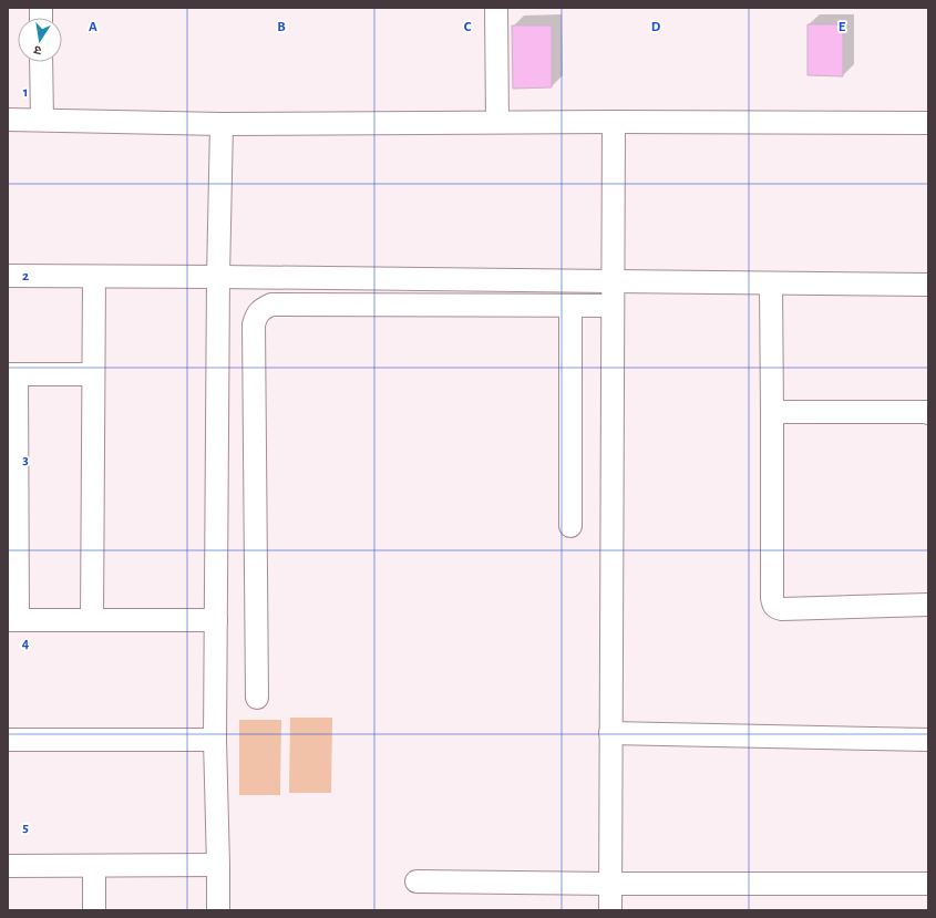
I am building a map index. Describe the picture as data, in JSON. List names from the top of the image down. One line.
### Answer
{"north":"bottom","grid":{"columns":["A","B","C","D","E"],"rows":["1","2","3","4","5"]}}
